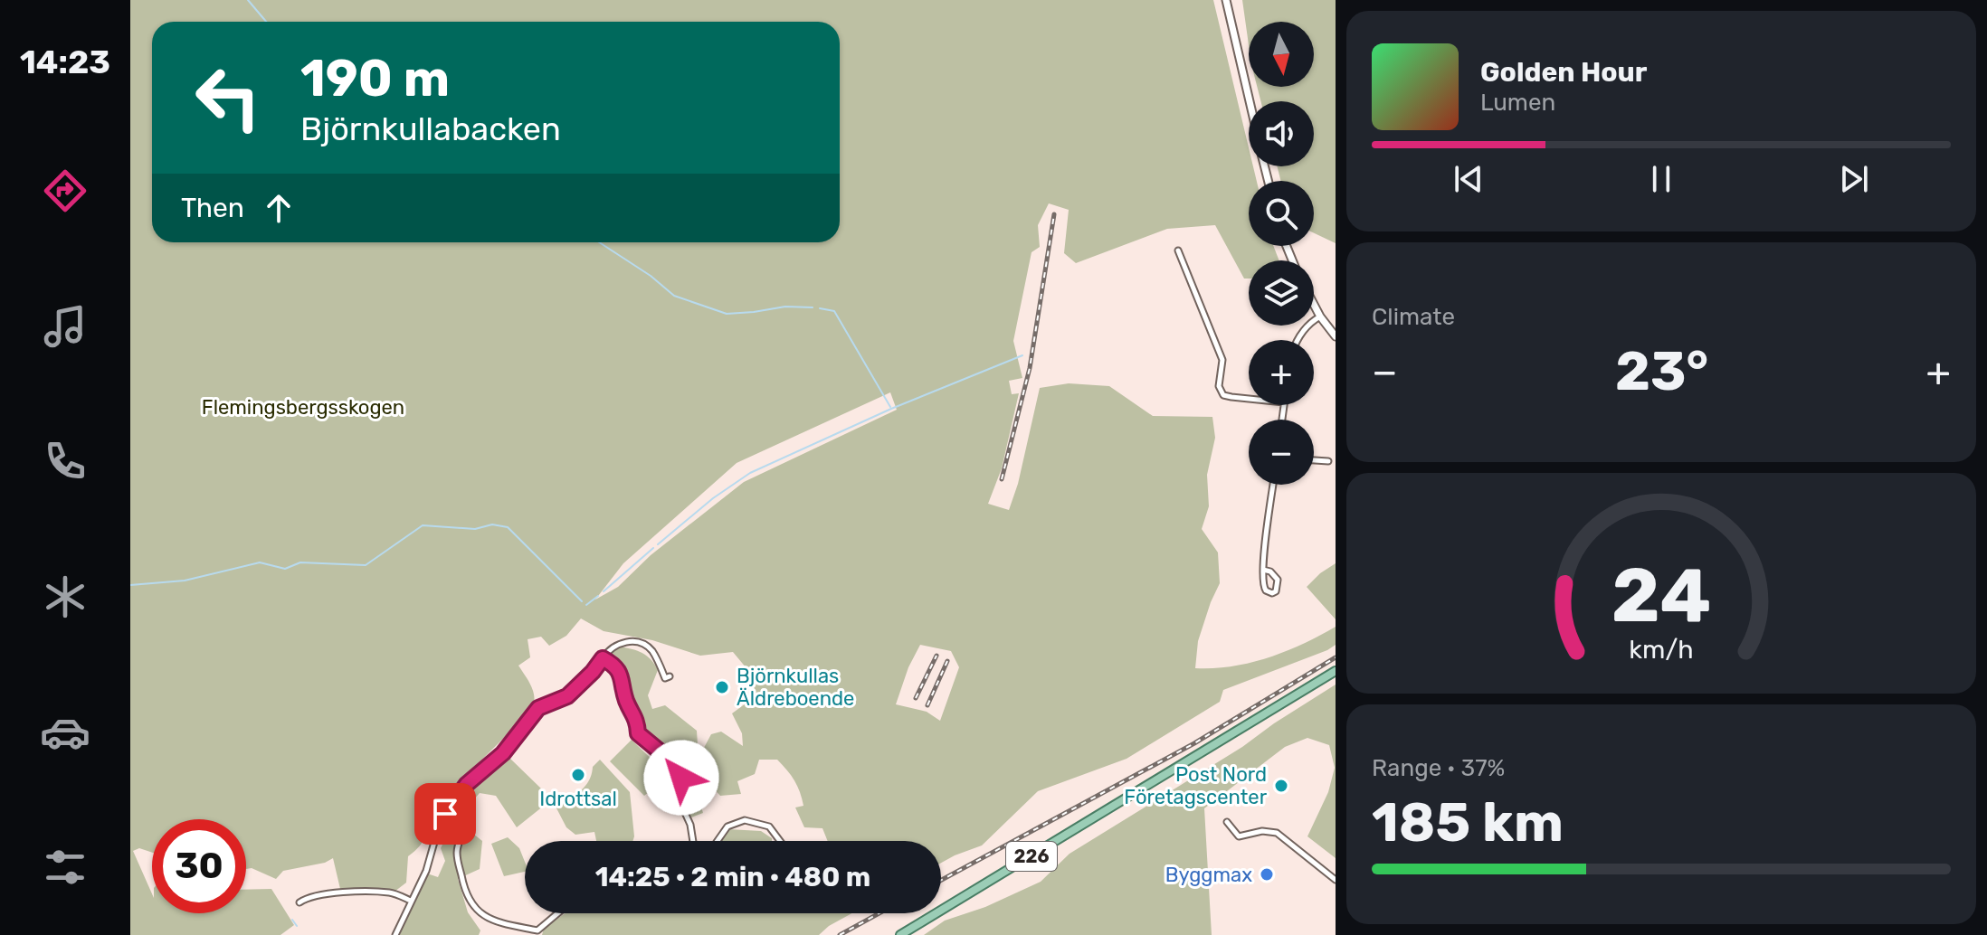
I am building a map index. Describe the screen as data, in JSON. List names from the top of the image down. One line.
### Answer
{"streets":{"main road":["226"]},"parks":["Flemingsbergsskogen"],"places":["Björnkullas Äldreboende","Idrottsal","Post Nord Företagscenter","Byggmax"],"north":"bottom","page":{"tabs":"14:23","map_buttons":["+","−"],"turn":["190 m","Björnkullabacken"],"song":["Golden Hour","Lumen"],"then":"Then","tile":["Climate",["Range · 37%","185 km"]],"heat":["−","23°","+"],"limit":"30","trip":"14:25 · 2 min · 480 m","gauge":["24","km/h"]}}
